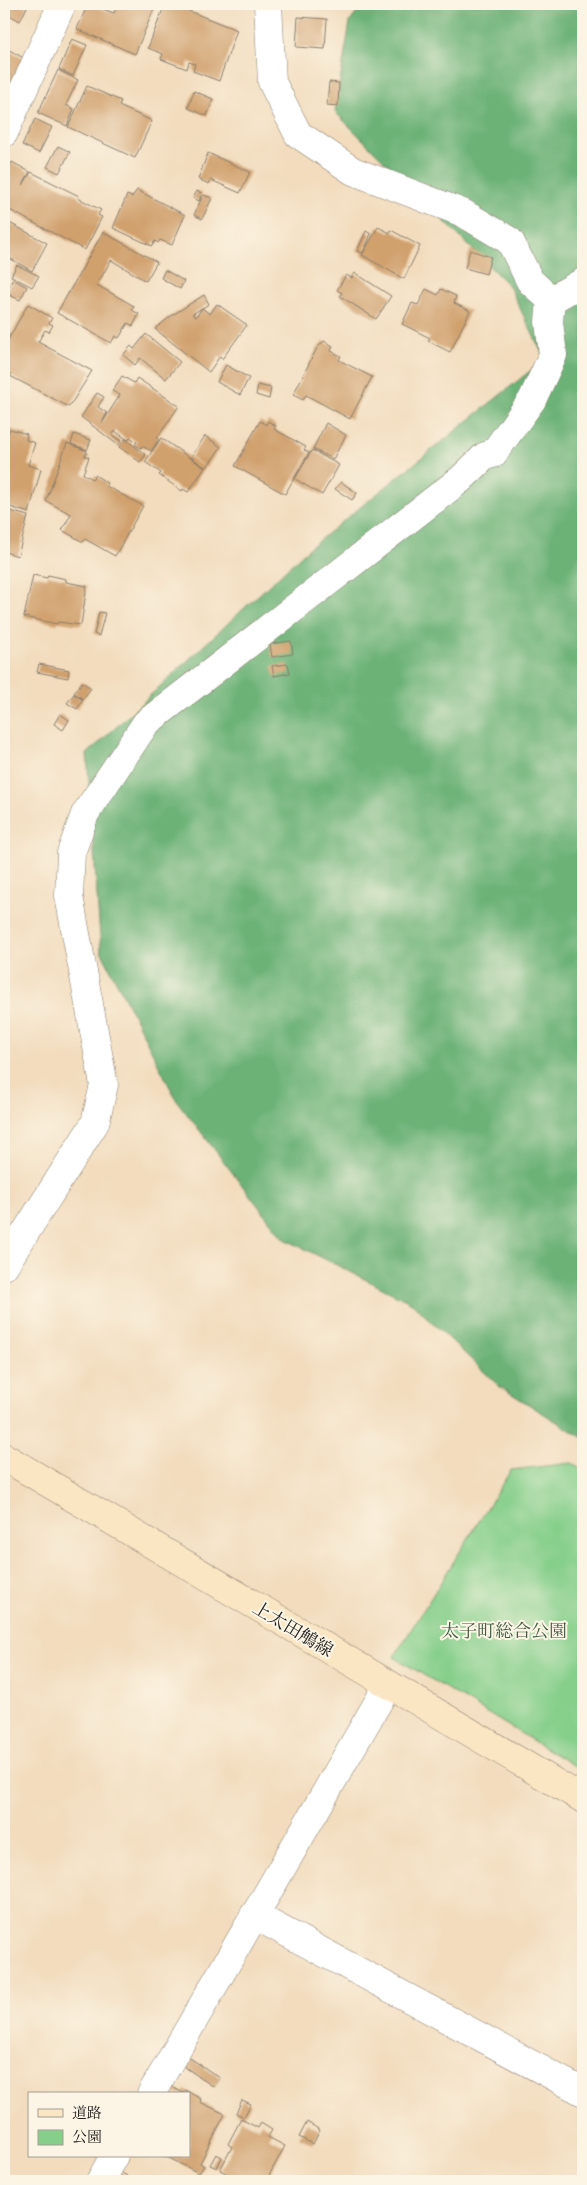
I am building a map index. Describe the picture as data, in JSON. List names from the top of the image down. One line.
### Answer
{"streets":{"main road":["上太田鵤線"]},"parks":["太子町総合公園"],"legend":["道路","公園"]}
